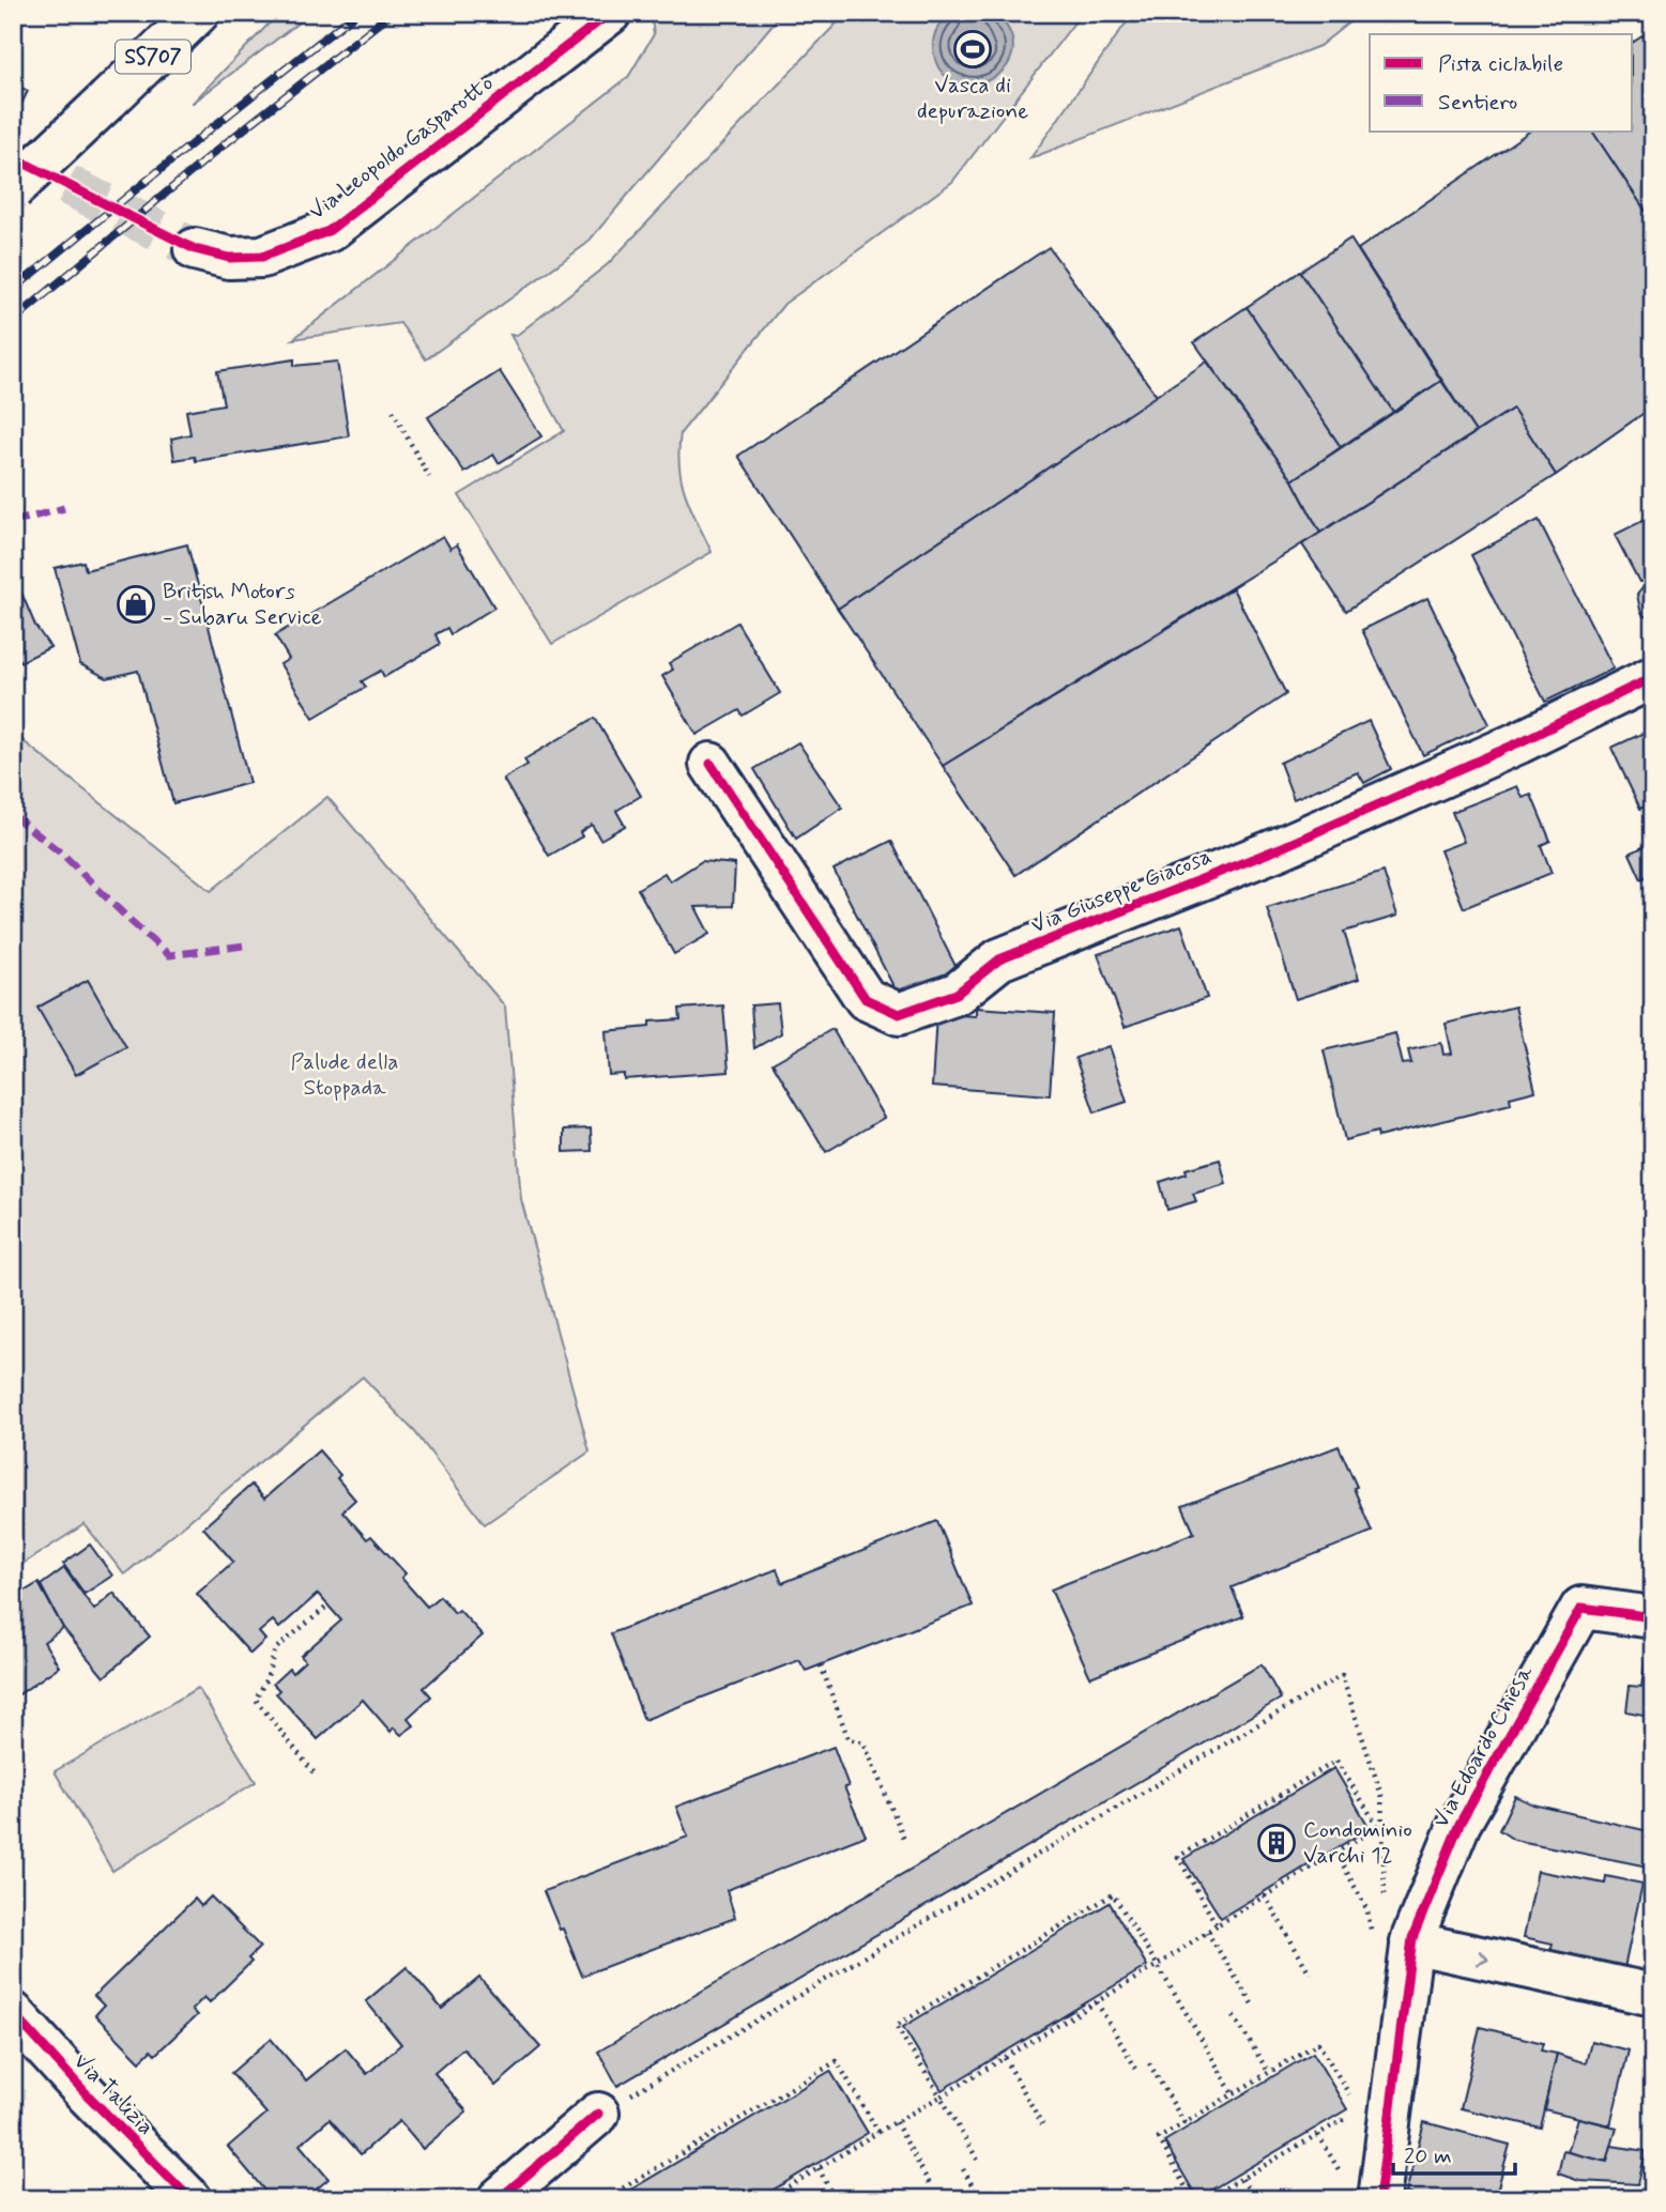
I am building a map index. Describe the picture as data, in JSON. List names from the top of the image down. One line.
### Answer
{"streets":{"main road":["SS707","Via Leopoldo Gasparotto","Via Giuseppe Giacosa","Via Edoardo Chiesa","Via Talizia"]},"parks":["Palude della Stoppada"],"places":{"sports":["Vasca di depurazione"],"shop":["British Motors - Subaru Service"],"building":["Condominio Varchi 12"]},"legend":["Pista ciclabile","Sentiero"],"scale_bar":"20 m"}
